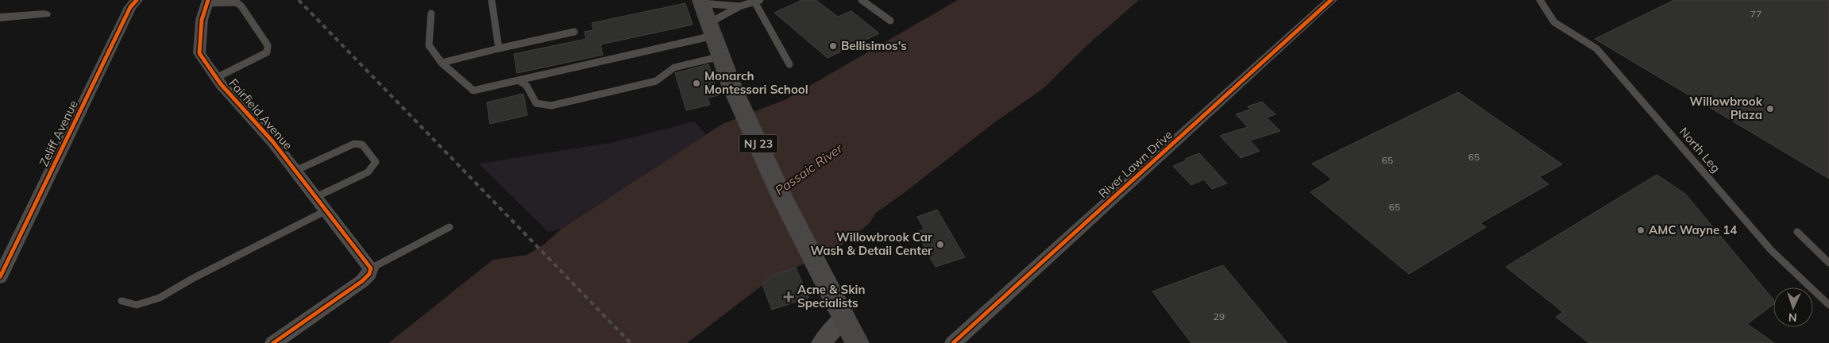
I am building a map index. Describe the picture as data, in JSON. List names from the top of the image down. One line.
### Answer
{"streets":{"main road":["NJ 23"],"street":["Fairfield Avenue","Zeliff Avenue","River Lawn Drive"],"lane":["North Leg"]},"water":["Passaic River"],"places":{"other":["Bellisimos's","Monarch Montessori School","Willowbrook Plaza","AMC Wayne 14","Willowbrook Car Wash & Detail Center"],"health":["Acne & Skin Specialists"]},"house_numbers":["77","65","65","65","29"],"north":"bottom"}
